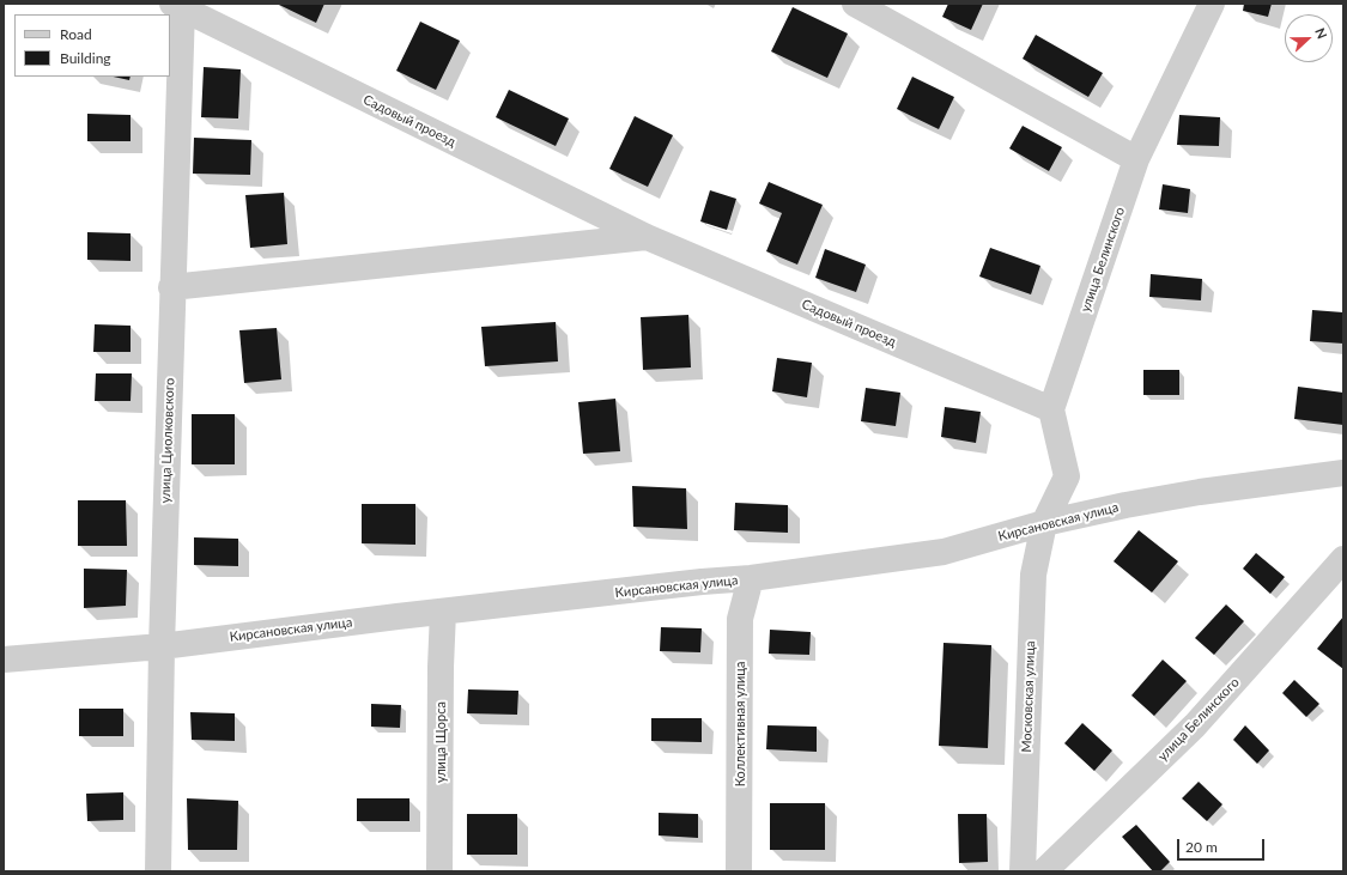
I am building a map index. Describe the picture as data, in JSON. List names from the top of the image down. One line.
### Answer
{"streets":{"street":["Садовый проезд","улица Белинского","улица Циолковского","Кирсановская улица","Московская улица","Коллективная улица","улица Щорса"]},"crossings":[["Садовый проезд","улица Белинского"],["Садовый проезд","улица Циолковского"],["улица Циолковского","Кирсановская улица"],["Кирсановская улица","Московская улица"],["Кирсановская улица","Коллективная улица"],["Кирсановская улица","улица Щорса"]],"legend":["Road","Building"],"scale_bar":"20 m","north":"right"}
